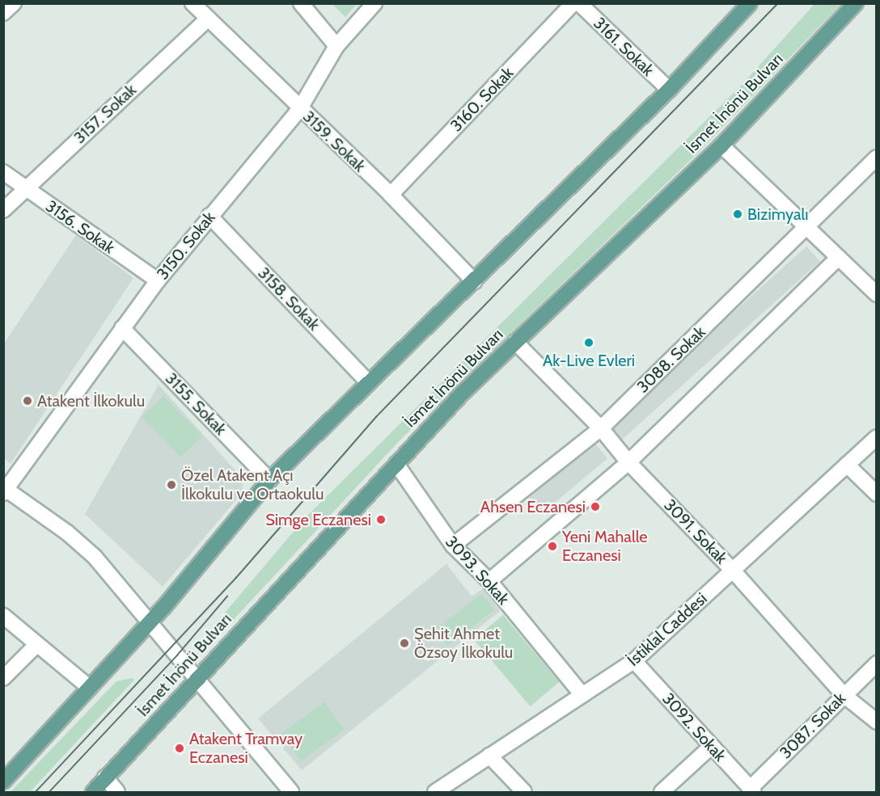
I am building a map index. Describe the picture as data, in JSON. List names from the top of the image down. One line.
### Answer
{"streets":{"main road":["İsmet İnönü Bulvarı"],"street":["3161. Sokak","3160. Sokak","3157. Sokak","3159. Sokak","3156. Sokak","3150. Sokak","3158. Sokak","3088. Sokak","3155. Sokak","3091. Sokak","3093. Sokak","İstiklal Caddesi","3087. Sokak","3092. Sokak"]},"crossings":[["3160. Sokak","3159. Sokak"],["İsmet İnönü Bulvarı","3091. Sokak"],["İsmet İnönü Bulvarı","3093. Sokak"],["3157. Sokak","3159. Sokak"],["3157. Sokak","3156. Sokak"],["3159. Sokak","3150. Sokak"],["3156. Sokak","3150. Sokak"],["3150. Sokak","3158. Sokak"],["3150. Sokak","3155. Sokak"],["3088. Sokak","3091. Sokak"],["3088. Sokak","3093. Sokak"],["3091. Sokak","İstiklal Caddesi"],["3091. Sokak","3087. Sokak"],["3093. Sokak","İstiklal Caddesi"],["İstiklal Caddesi","3092. Sokak"],["3087. Sokak","3092. Sokak"]],"places":["Bizimyalı","Ak-Live Evleri","Atakent İlkokulu","Özel Atakent Açı İlkokulu ve Ortaokulu","Ahsen Eczanesi","Simge Eczanesi","Yeni Mahalle Eczanesi","Şehit Ahmet Özsoy İlkokulu","Atakent Tramvay Eczanesi"]}
